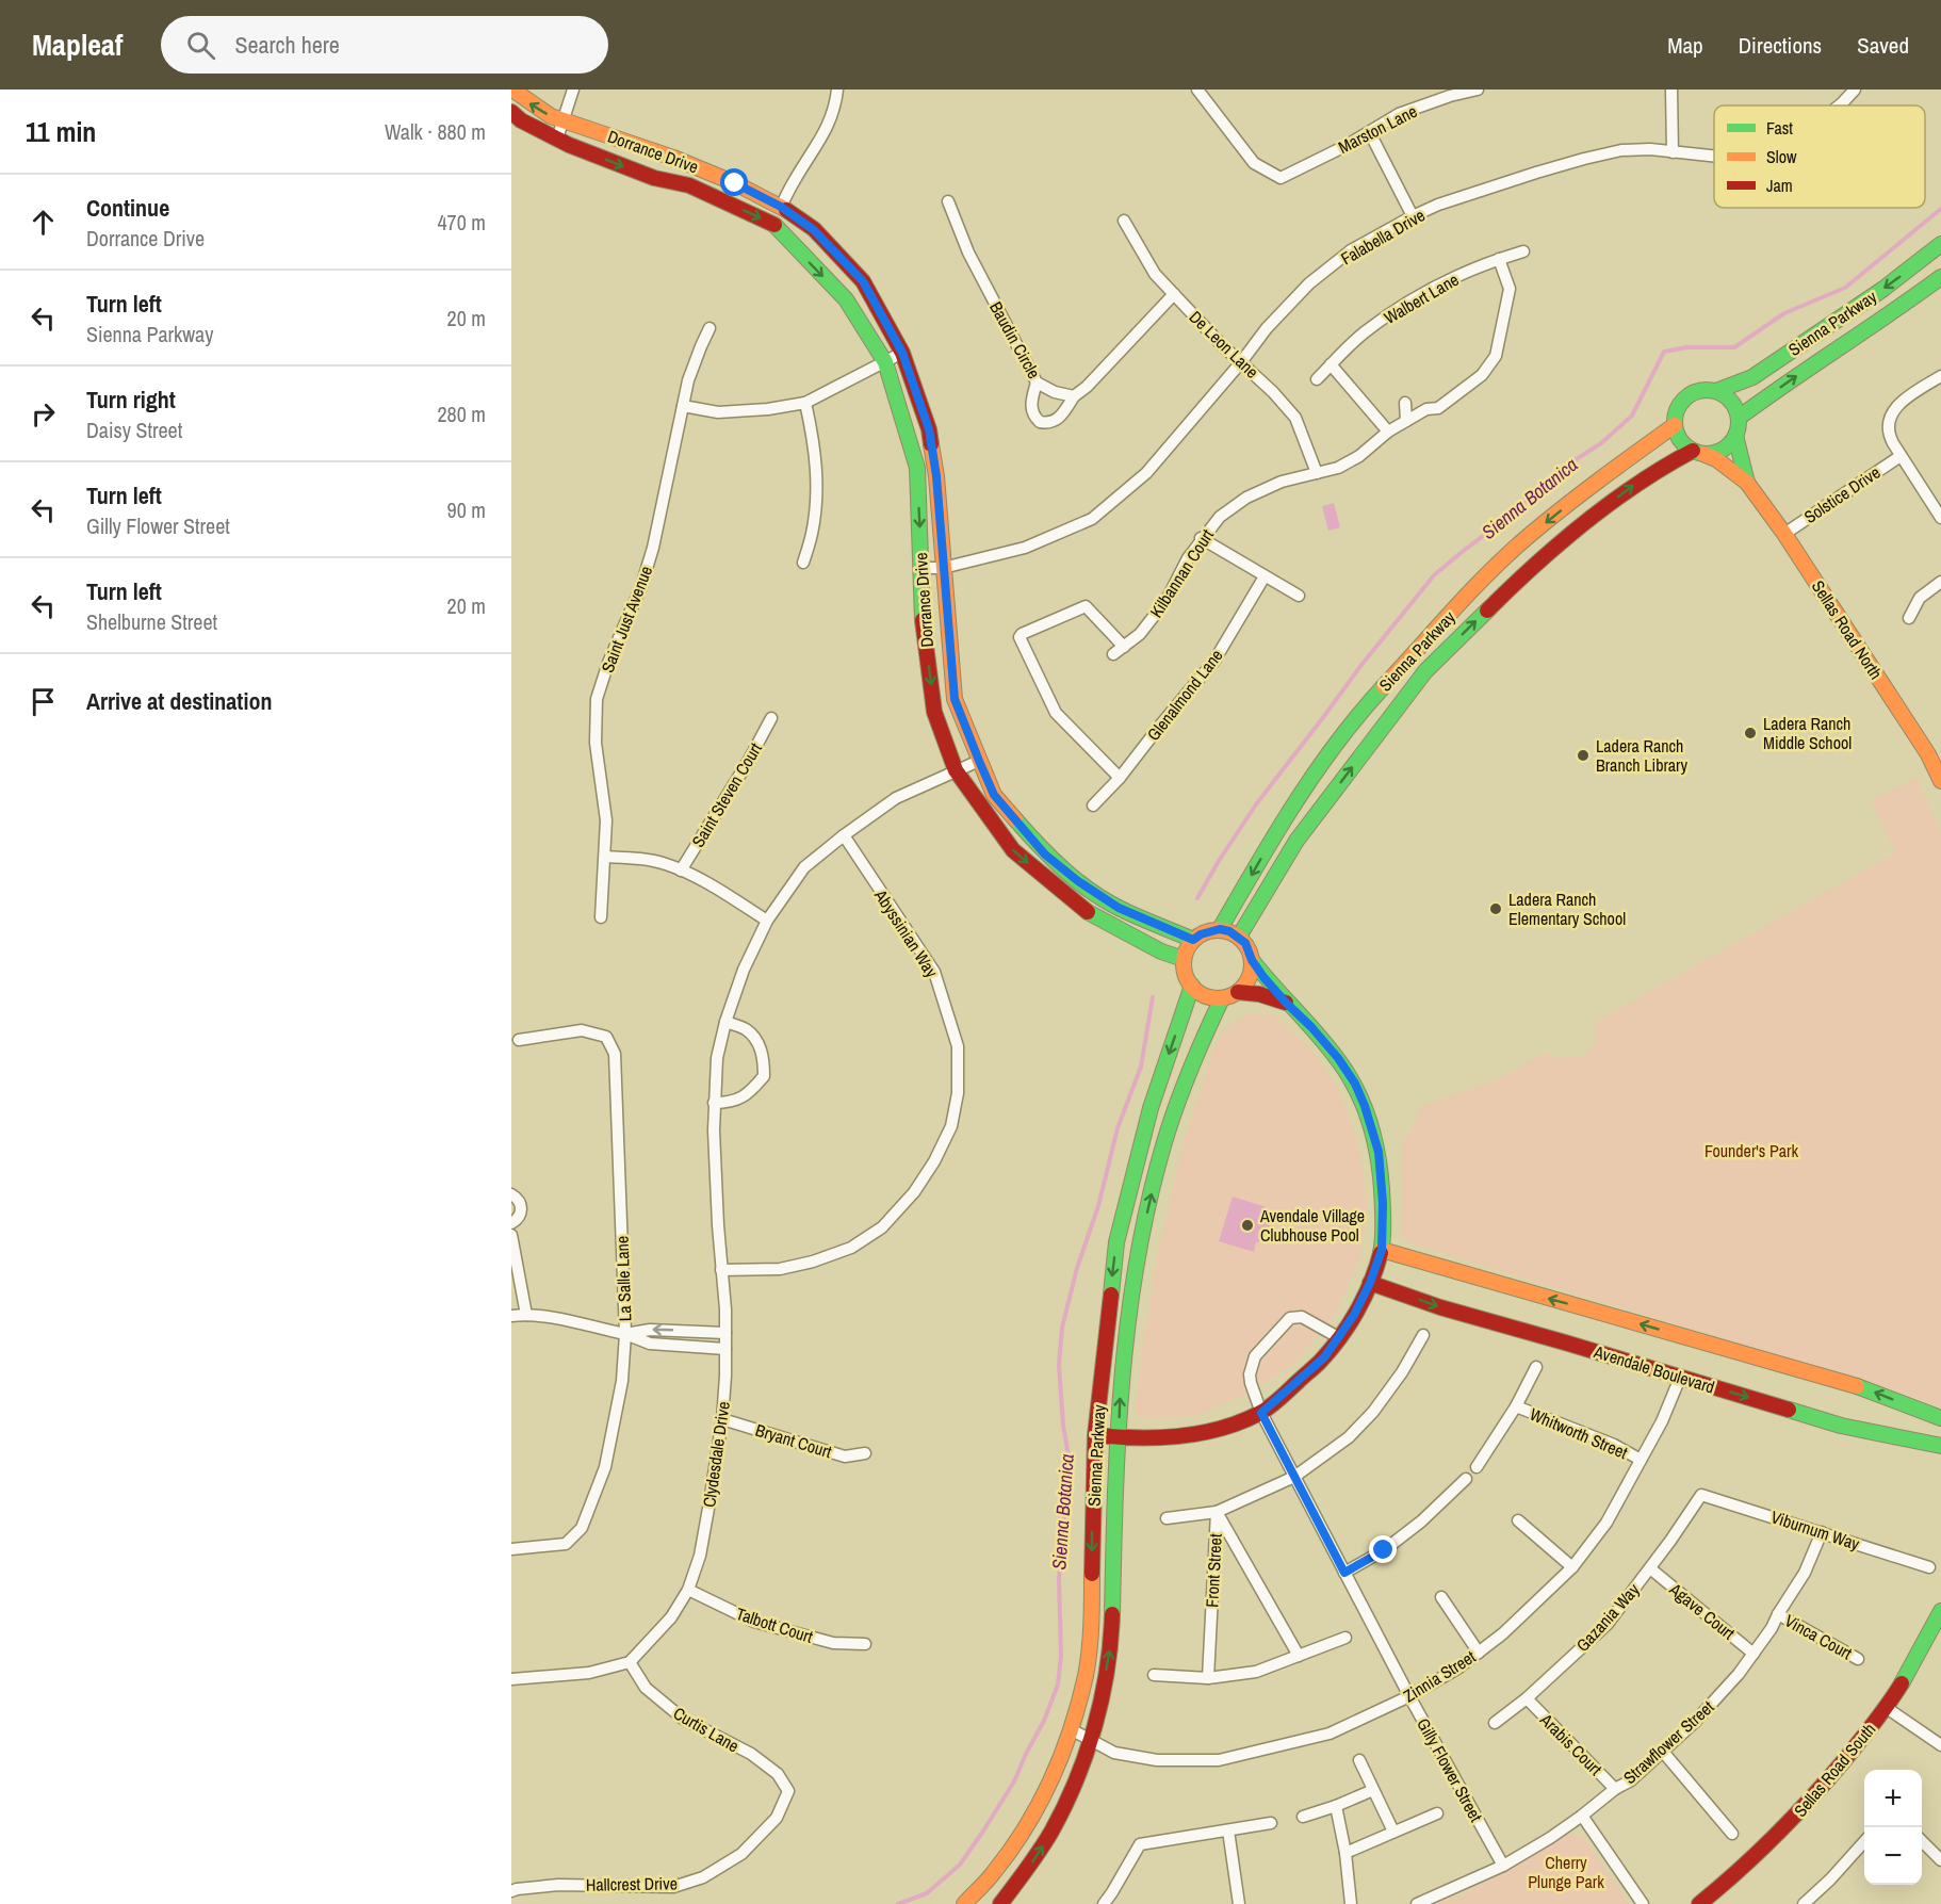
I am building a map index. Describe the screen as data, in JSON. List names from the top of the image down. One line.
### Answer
{"streets":{"street":["Marston Lane","Dorrance Drive","Falabella Drive","Walbert Lane","Sienna Parkway","Baudin Circle","De Leon Lane","Solstice Drive","Kilbannan Court","Saint Just Avenue","Sellas Road North","Glenalmond Lane","Saint Steven Court","Abyssinian Way","La Salle Lane","Avendale Boulevard","Whitworth Street","Bryant Court","Clydesdale Drive","Viburnum Way","Front Street","Agave Court","Gazania Way","Talbott Court","Vinca Court","Zinnia Street","Curtis Lane","Strawflower Street","Arabis Court","Gilly Flower Street","Sellas Road South","Hallcrest Drive"]},"crossings":[["Dorrance Drive","Falabella Drive"],["Dorrance Drive","Sienna Parkway"],["Dorrance Drive","Clydesdale Drive"],["Falabella Drive","De Leon Lane"],["Walbert Lane","Kilbannan Court"],["Sienna Parkway","Sellas Road North"],["Sienna Parkway","Zinnia Street"],["De Leon Lane","Kilbannan Court"],["Solstice Drive","Sellas Road North"],["Abyssinian Way","Clydesdale Drive"],["Avendale Boulevard","Zinnia Street"],["Whitworth Street","Zinnia Street"],["Bryant Court","Clydesdale Drive"],["Clydesdale Drive","Talbott Court"],["Clydesdale Drive","Curtis Lane"],["Viburnum Way","Gazania Way"],["Viburnum Way","Strawflower Street"],["Agave Court","Gazania Way"],["Agave Court","Strawflower Street"],["Gazania Way","Arabis Court"],["Vinca Court","Strawflower Street"],["Zinnia Street","Gilly Flower Street"],["Curtis Lane","Hallcrest Drive"],["Strawflower Street","Arabis Court"],["Strawflower Street","Gilly Flower Street"]],"water":["Sienna Botanica"],"parks":["Founder's Park","Cherry Plunge Park"],"places":["Ladera Ranch Middle School","Ladera Ranch Branch Library","Ladera Ranch Elementary School","Avendale Village Clubhouse Pool"],"legend":["Fast","Slow","Jam"],"page":{"header":"Mapleaf","search":"Search here","nav":["Map","Directions","Saved"],"heading":["11 min","Walk · 880 m"],"list":[["Continue","Dorrance Drive","470 m"],["Turn left","Sienna Parkway","20 m"],["Turn right","Daisy Street","280 m"],["Turn left","Gilly Flower Street","90 m"],["Turn left","Shelburne Street","20 m"],"Arrive at destination"],"map_buttons":["+","−"]}}
